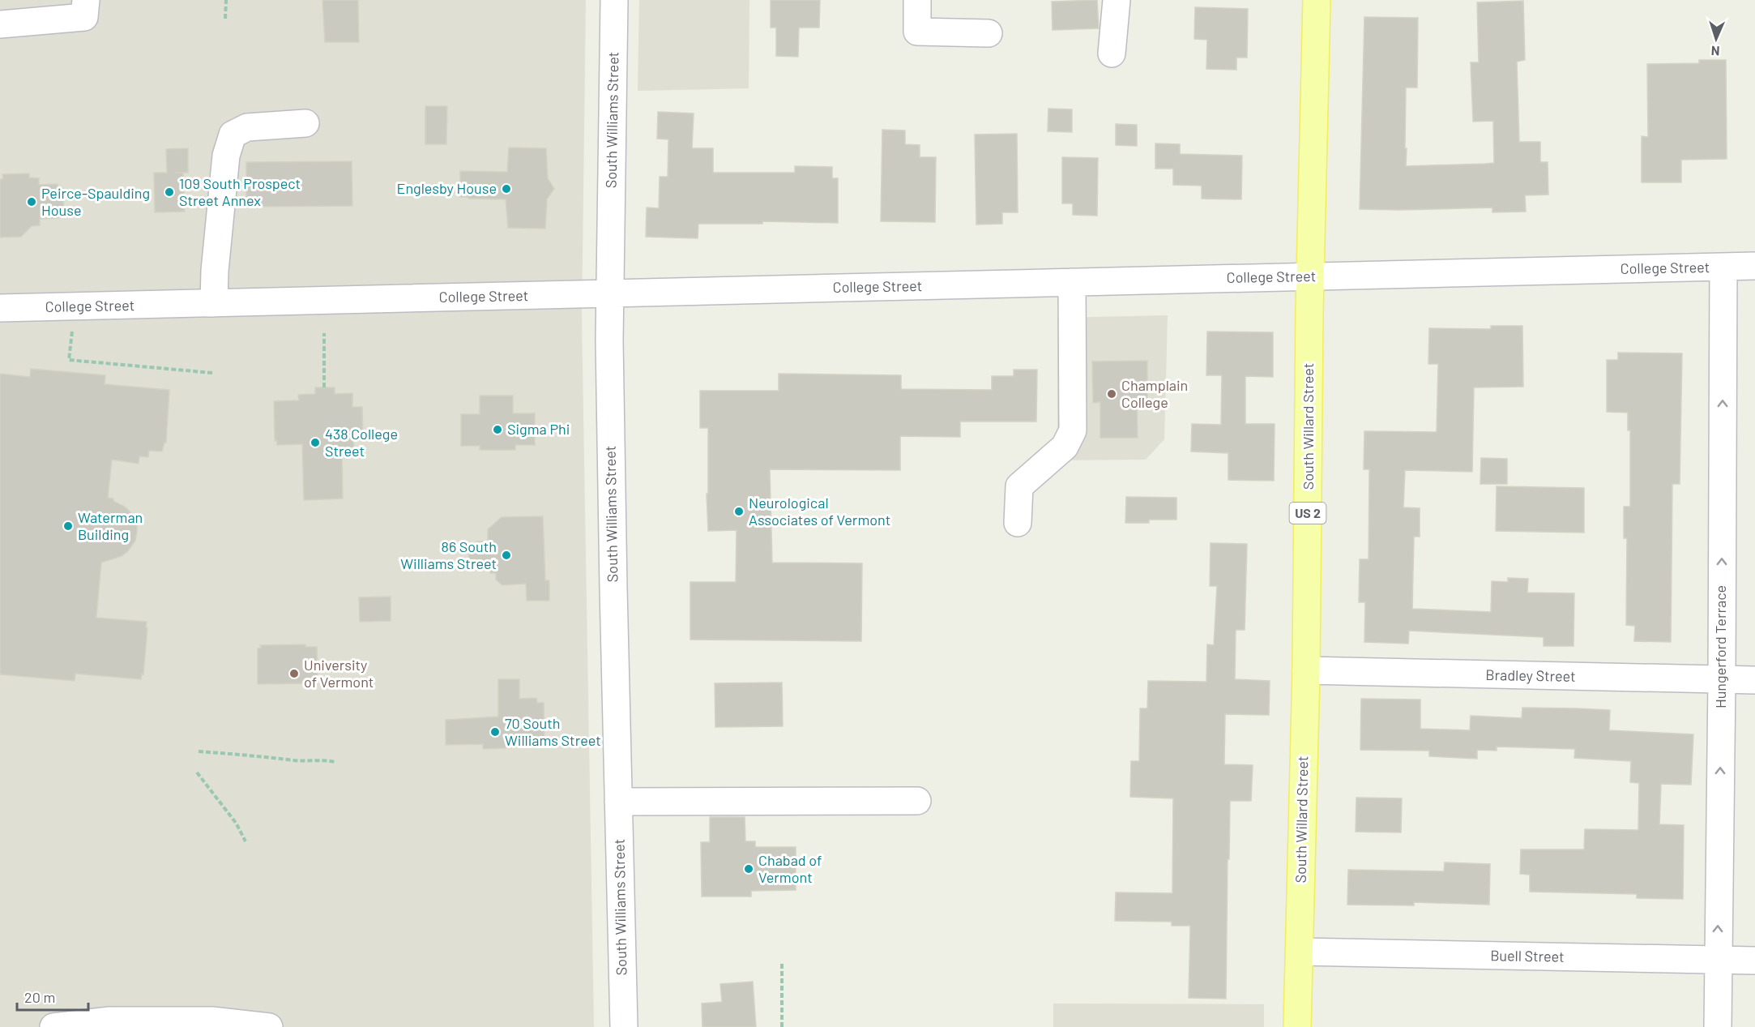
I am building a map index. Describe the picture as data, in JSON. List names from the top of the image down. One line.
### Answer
{"streets":{"main road":["South Willard Street","US 2"],"street":["South Williams Street","College Street","Hungerford Terrace","Bradley Street","Buell Street"]},"crossings":[["South Williams Street","College Street"],["College Street","South Willard Street"],["College Street","Hungerford Terrace"],["South Willard Street","Bradley Street"],["South Willard Street","Buell Street"],["Hungerford Terrace","Bradley Street"],["Hungerford Terrace","Buell Street"]],"one_way":["Hungerford Terrace"],"places":["Englesby House","109 South Prospect Street Annex","Peirce-Spaulding House","Champlain College","Sigma Phi","438 College Street","Neurological Associates of Vermont","Waterman Building","86 South Williams Street","University of Vermont","70 South Williams Street","Chabad of Vermont"],"scale_bar":"20 m","north":"bottom"}
